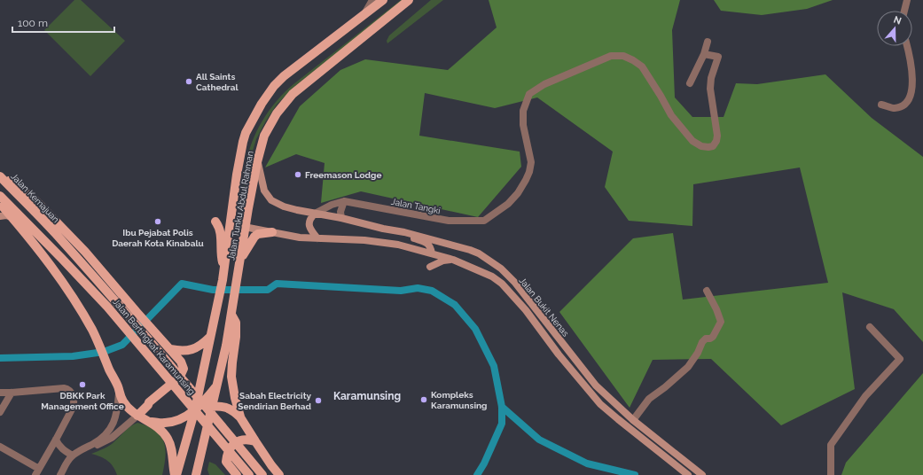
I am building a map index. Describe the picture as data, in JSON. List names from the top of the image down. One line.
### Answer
{"streets":{"main road":["Jalan Kemajuan","Jalan Tunku Abdul Rahman","Jalan Bukit Nenas","Jalan Bertingkat Karamunsing"],"street":["Jalan Tangki"]},"crossings":[["Jalan Kemajuan","Jalan Bertingkat Karamunsing"],["Jalan Tunku Abdul Rahman","Jalan Bukit Nenas"],["Jalan Tangki","Jalan Bukit Nenas"]],"districts":["Karamunsing"],"places":["All Saints Cathedral","Freemason Lodge","Ibu Pejabat Polis Daerah Kota Kinabalu","DBKK Park Management Office","Kompleks Karamunsing","Sabah Electricity Sendirian Berhad"],"scale_bar":"100 m","north":"top"}
